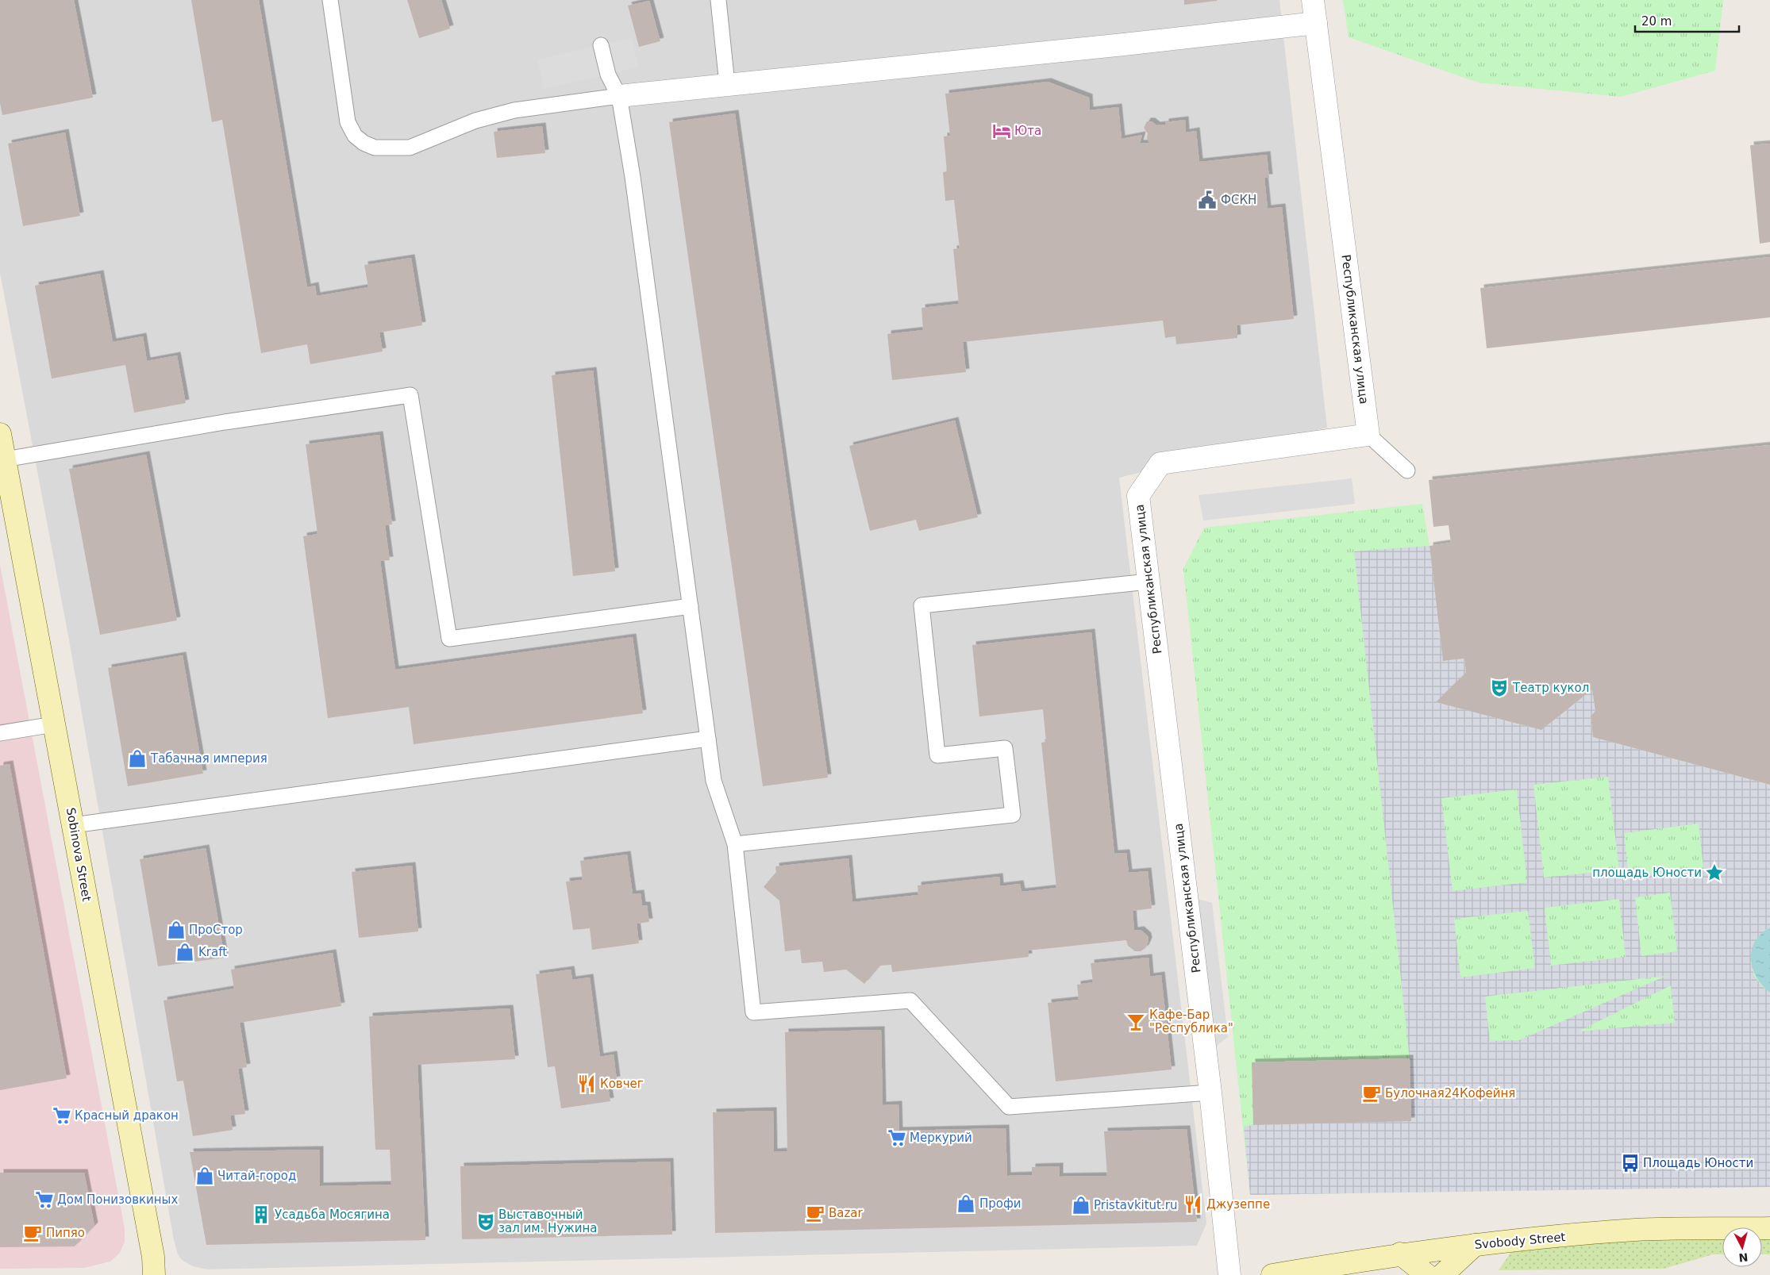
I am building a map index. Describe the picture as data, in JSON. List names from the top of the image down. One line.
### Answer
{"streets":{"main road":["Sobinova Street","Svobody Street"],"street":["Республиканская улица"]},"places":{"hotel":["Юта"],"public building":["ФСКН"],"theatre":["Театр кукол","Выставочный зал им. Нужина"],"shop":["Табачная империя","ПроСтор","Kraft","Читай-город","Профи","Pristavkitut.ru"],"place":["площадь Юности"],"bar":["Кафе-Бар \"Республика\""],"restaurant":["Ковчег","Джузеппе"],"cafe":["Булочная24Кофейня","Bazar","Пипяо"],"supermarket":["Красный дракон","Меркурий","Дом Понизовкиных"],"bus stop":["Площадь Юности"],"building":["Усадьба Мосягина"]},"scale_bar":"20 m","north":"bottom"}
